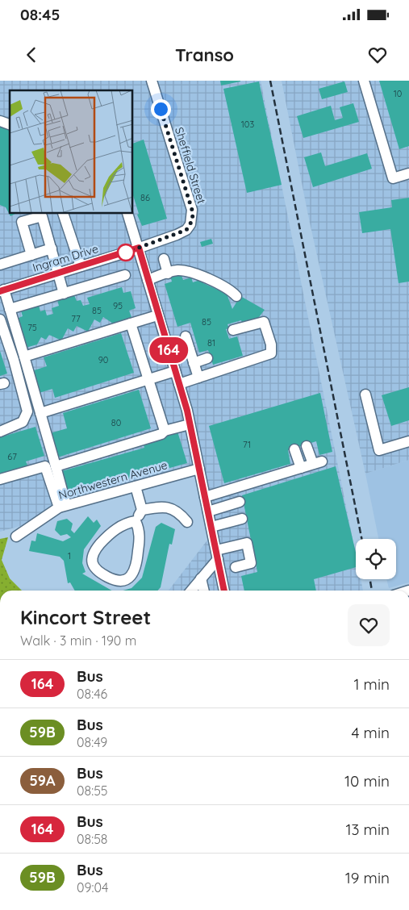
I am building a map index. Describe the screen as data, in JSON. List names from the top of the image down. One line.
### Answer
{"streets":{"street":["Sheffield Street","Ingram Drive","Northwestern Avenue"]},"crossings":[["Sheffield Street","Ingram Drive"]],"lines":["bus line 164"],"house_numbers":["10","103","86","95","85","77","85","75","81","90","80","71","67","1"],"page":{"status":"08:45","header":"Transo","on_map":"164","heading":["Kincort Street","Walk · 3 min · 190 m"],"list":[{"mark":"164","name":"Bus","note":"08:46","value":"1 min"},{"mark":"59B","name":"Bus","note":"08:49","value":"4 min"},{"mark":"59A","name":"Bus","note":"08:55","value":"10 min"},{"mark":"164","name":"Bus","note":"08:58","value":"13 min"},{"mark":"59B","name":"Bus","note":"09:04","value":"19 min"}]}}
